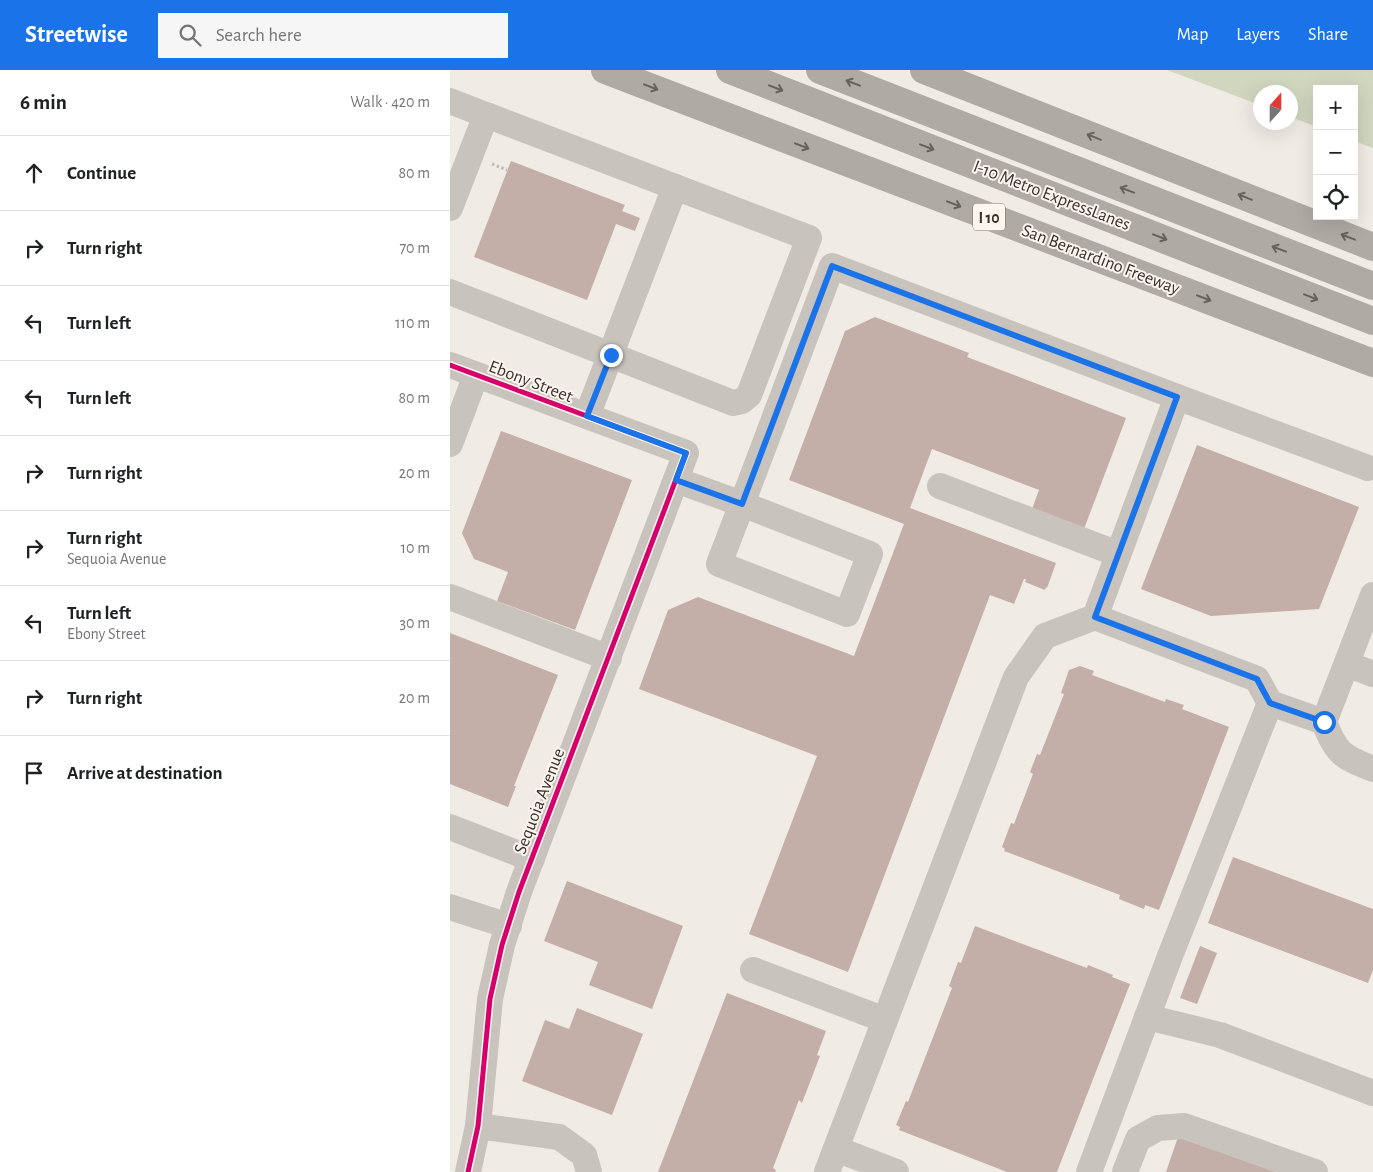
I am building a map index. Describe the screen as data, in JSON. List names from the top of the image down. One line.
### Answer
{"streets":{"highway":["I-10 Metro ExpressLanes","I 10","San Bernardino Freeway"],"street":["Ebony Street","Sequoia Avenue"]},"crossings":[["Ebony Street","Sequoia Avenue"]],"north":"top","page":{"header":"Streetwise","search":"Search here","nav":["Map","Layers","Share"],"heading":["6 min","Walk · 420 m"],"map_buttons":["+","−"],"list":[["Continue","80 m"],["Turn right","70 m"],["Turn left","110 m"],["Turn left","80 m"],["Turn right","20 m"],["Turn right","Sequoia Avenue","10 m"],["Turn left","Ebony Street","30 m"],["Turn right","20 m"],"Arrive at destination"]}}
